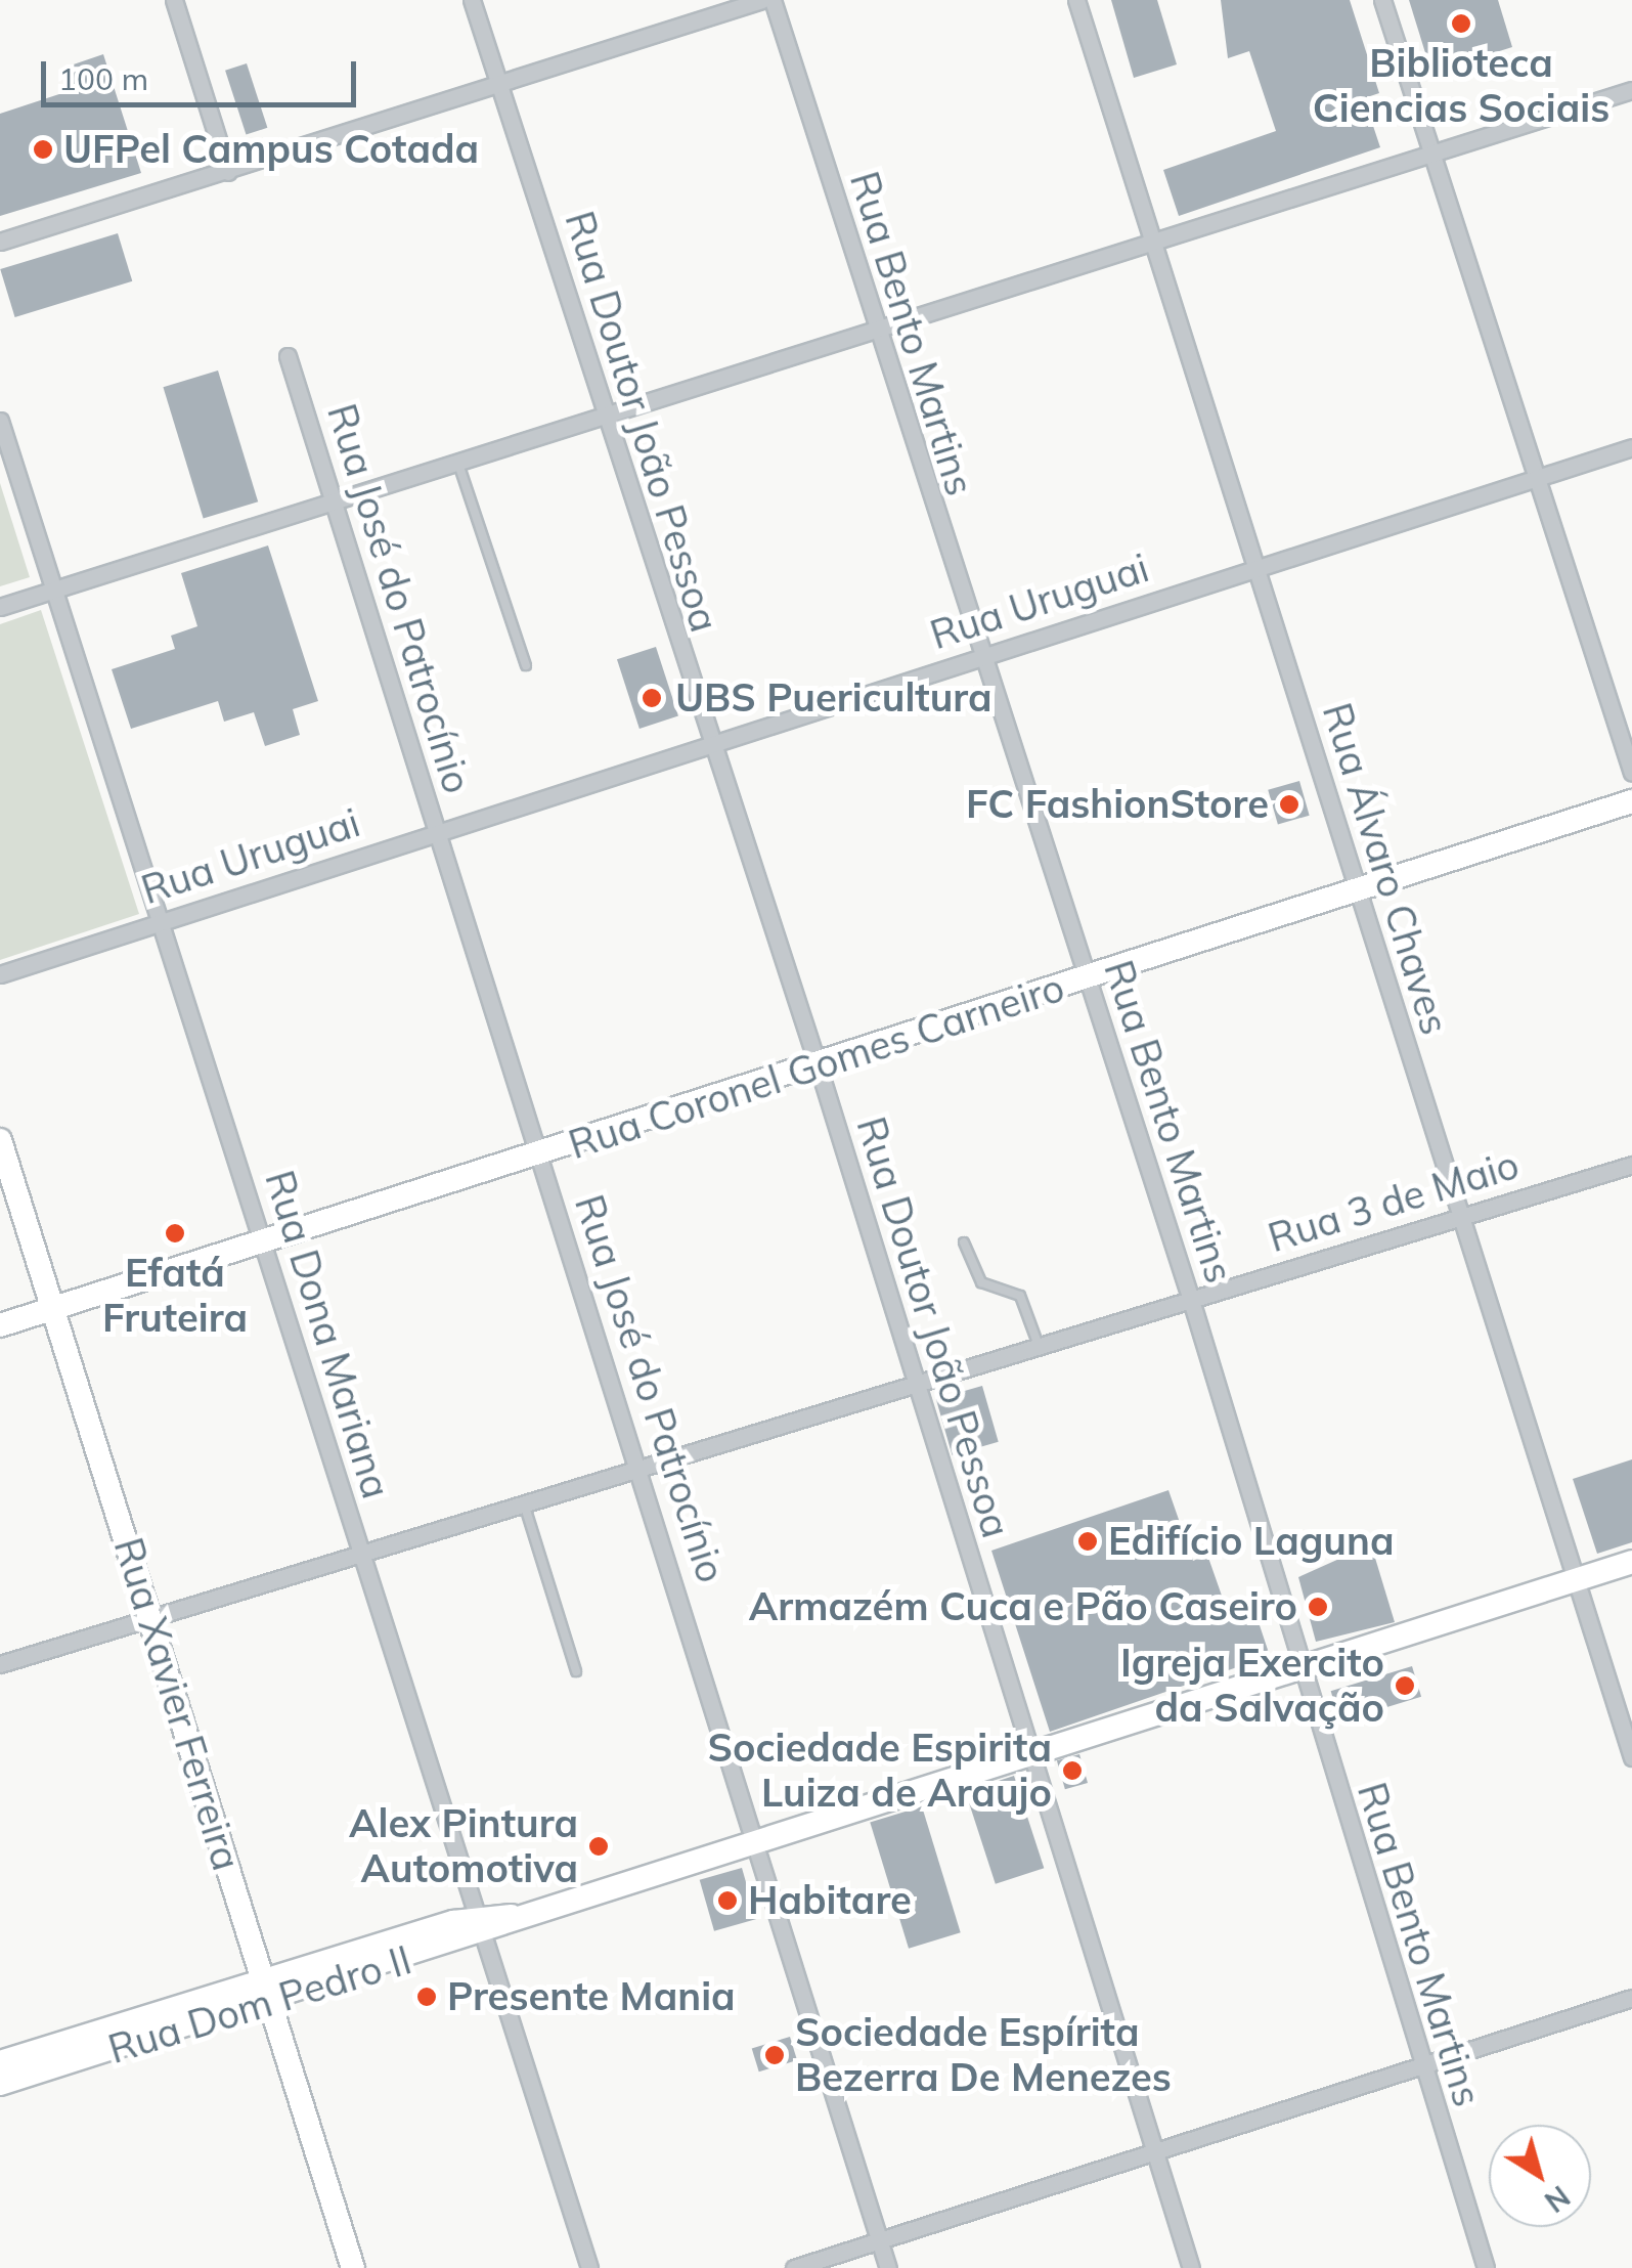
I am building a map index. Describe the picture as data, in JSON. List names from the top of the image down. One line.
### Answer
{"streets":{"street":["Rua Bento Martins","Rua Doutor João Pessoa","Rua José do Patrocínio","Rua Uruguai","Rua Álvaro Chaves","Rua Coronel Gomes Carneiro","Rua 3 de Maio","Rua Dona Mariana","Rua Xavier Ferreira","Rua Dom Pedro II"]},"crossings":[["Rua Bento Martins","Rua Uruguai"],["Rua Bento Martins","Rua Coronel Gomes Carneiro"],["Rua Bento Martins","Rua 3 de Maio"],["Rua Bento Martins","Rua Dom Pedro II"],["Rua Doutor João Pessoa","Rua Uruguai"],["Rua Doutor João Pessoa","Rua Coronel Gomes Carneiro"],["Rua Doutor João Pessoa","Rua 3 de Maio"],["Rua Doutor João Pessoa","Rua Dom Pedro II"],["Rua José do Patrocínio","Rua Uruguai"],["Rua José do Patrocínio","Rua Coronel Gomes Carneiro"],["Rua José do Patrocínio","Rua 3 de Maio"],["Rua José do Patrocínio","Rua Dom Pedro II"],["Rua Uruguai","Rua Álvaro Chaves"],["Rua Uruguai","Rua Dona Mariana"],["Rua Álvaro Chaves","Rua Coronel Gomes Carneiro"],["Rua Álvaro Chaves","Rua 3 de Maio"],["Rua Álvaro Chaves","Rua Dom Pedro II"],["Rua Coronel Gomes Carneiro","Rua Dona Mariana"],["Rua Coronel Gomes Carneiro","Rua Xavier Ferreira"],["Rua 3 de Maio","Rua Dona Mariana"],["Rua 3 de Maio","Rua Xavier Ferreira"],["Rua Dona Mariana","Rua Dom Pedro II"],["Rua Xavier Ferreira","Rua Dom Pedro II"]],"places":["Biblioteca Ciencias Sociais","UFPel Campus Cotada","UBS Puericultura","FC FashionStore","Efatá Fruteira","Edifício Laguna","Armazém Cuca e Pão Caseiro","Igreja Exercito da Salvação","Sociedade Espirita Luiza de Araujo","Alex Pintura Automotiva","Habitare","Presente Mania","Sociedade Espírita Bezerra De Menezes"],"scale_bar":"100 m","north":"bottom right"}
